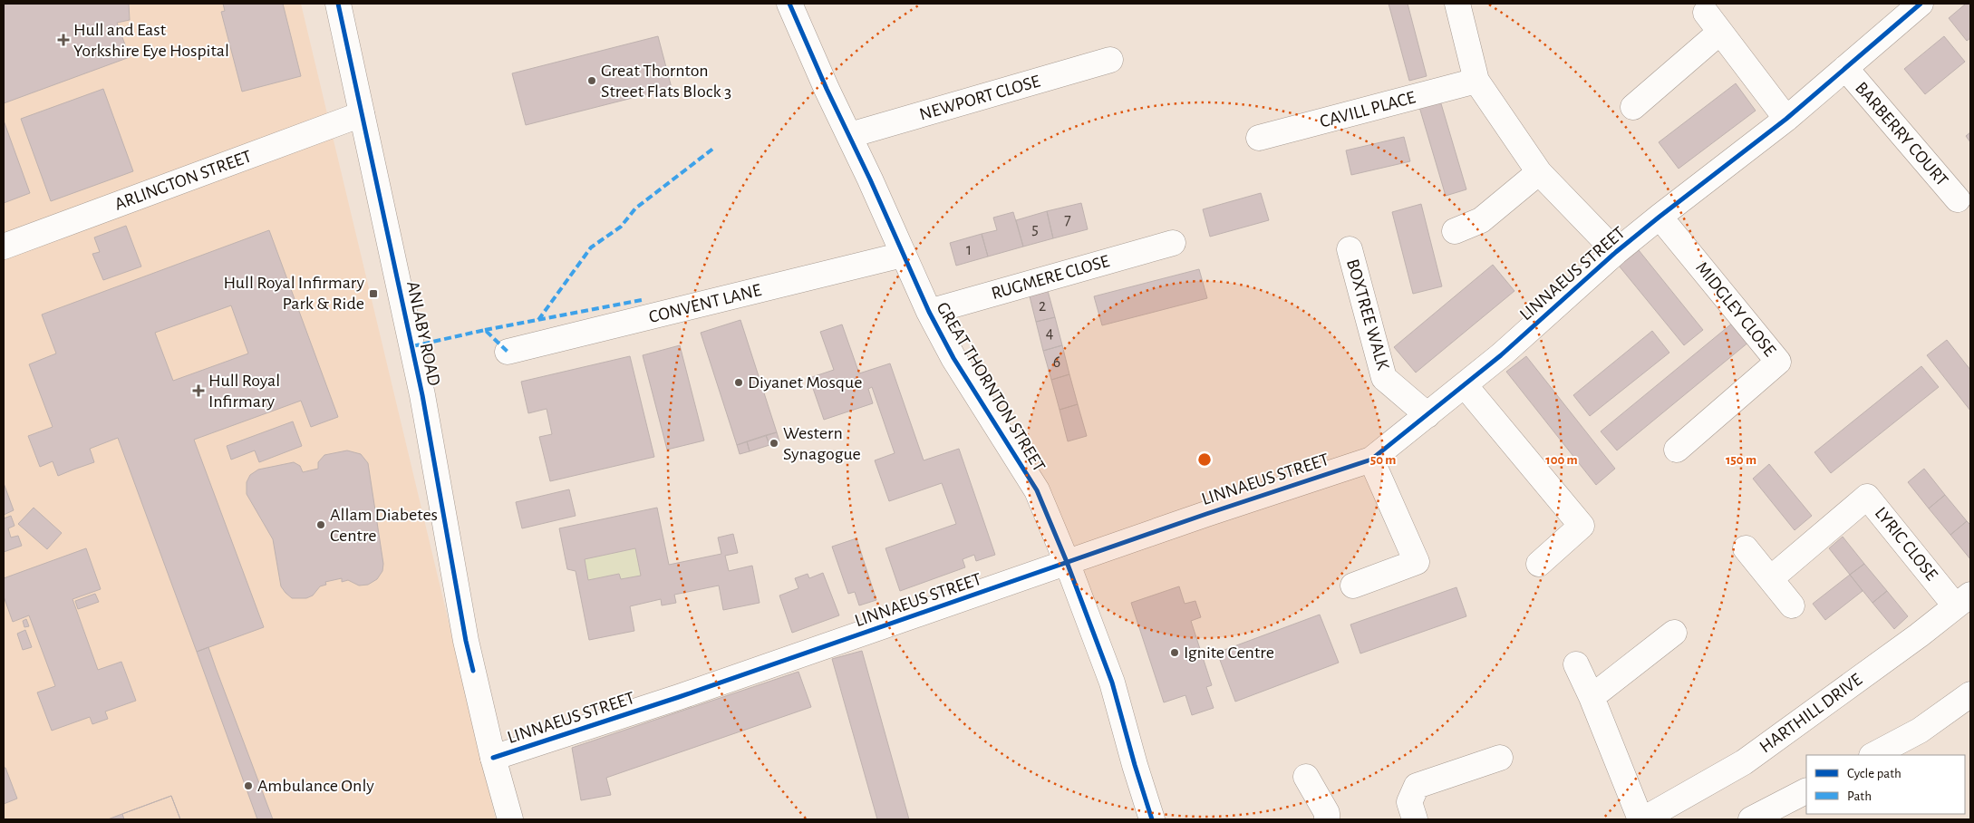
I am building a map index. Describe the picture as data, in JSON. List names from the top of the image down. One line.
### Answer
{"streets":{"street":["NEWPORT CLOSE","CAVILL PLACE","BARBERRY COURT","ARLINGTON STREET","LINNAEUS STREET","RUGMERE CLOSE","CONVENT LANE","MIDGLEY CLOSE","BOXTREE WALK","ANLABY ROAD","GREAT THORNTON STREET","LYRIC CLOSE","HARTHILL DRIVE"]},"crossings":[["NEWPORT CLOSE","GREAT THORNTON STREET"],["BARBERRY COURT","LINNAEUS STREET"],["ARLINGTON STREET","ANLABY ROAD"],["LINNAEUS STREET","MIDGLEY CLOSE"],["LINNAEUS STREET","BOXTREE WALK"],["LINNAEUS STREET","ANLABY ROAD"],["LINNAEUS STREET","GREAT THORNTON STREET"],["RUGMERE CLOSE","GREAT THORNTON STREET"],["CONVENT LANE","GREAT THORNTON STREET"],["LYRIC CLOSE","HARTHILL DRIVE"]],"places":{"health":["Hull and East Yorkshire Eye Hospital","Hull Royal Infirmary"],"other":["Great Thornton Street Flats Block 3","Diyanet Mosque","Western Synagogue","Allam Diabetes Centre","Ignite Centre","Ambulance Only"],"transit":["Hull Royal Infirmary Park & Ride"]},"house_numbers":["7","5","1","2","4","6"],"legend":["Cycle path","Path"],"rings":["50 m","100 m","150 m"]}
